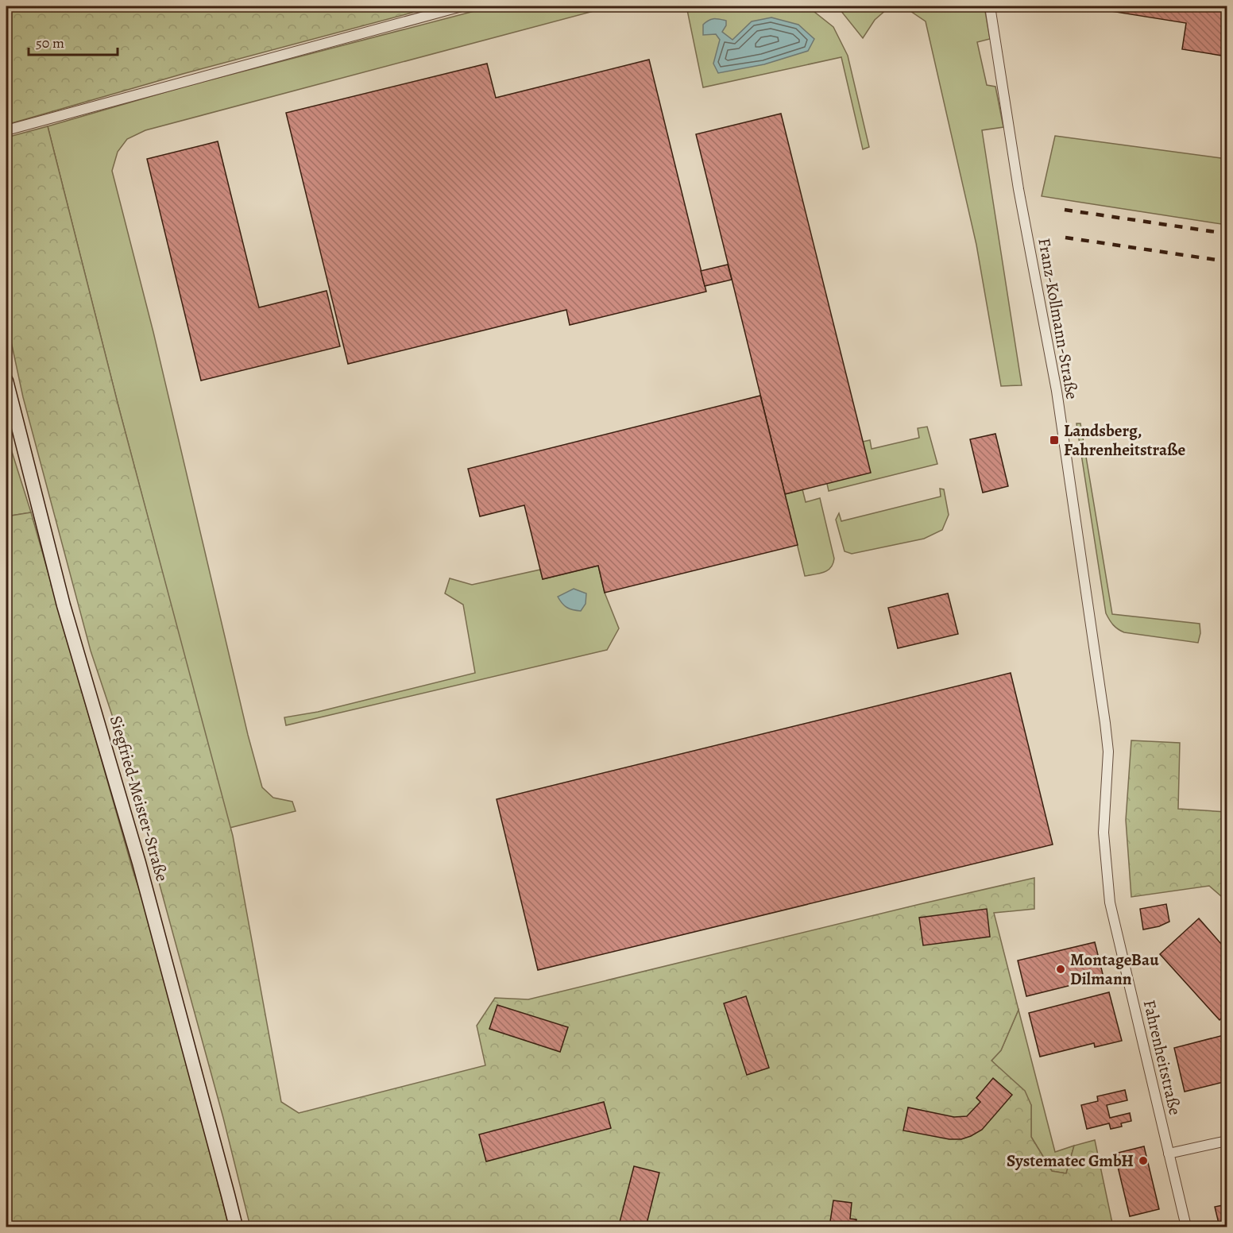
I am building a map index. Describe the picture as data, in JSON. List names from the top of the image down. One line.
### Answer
{"streets":{"street":["Franz-Kollmann-Straße","Siegfried-Meister-Straße","Fahrenheitstraße"]},"crossings":[["Franz-Kollmann-Straße","Fahrenheitstraße"]],"places":{"transit":["Landsberg, Fahrenheitstraße"],"other":["MontageBau Dilmann","Systematec GmbH"]},"scale_bar":"50 m"}
